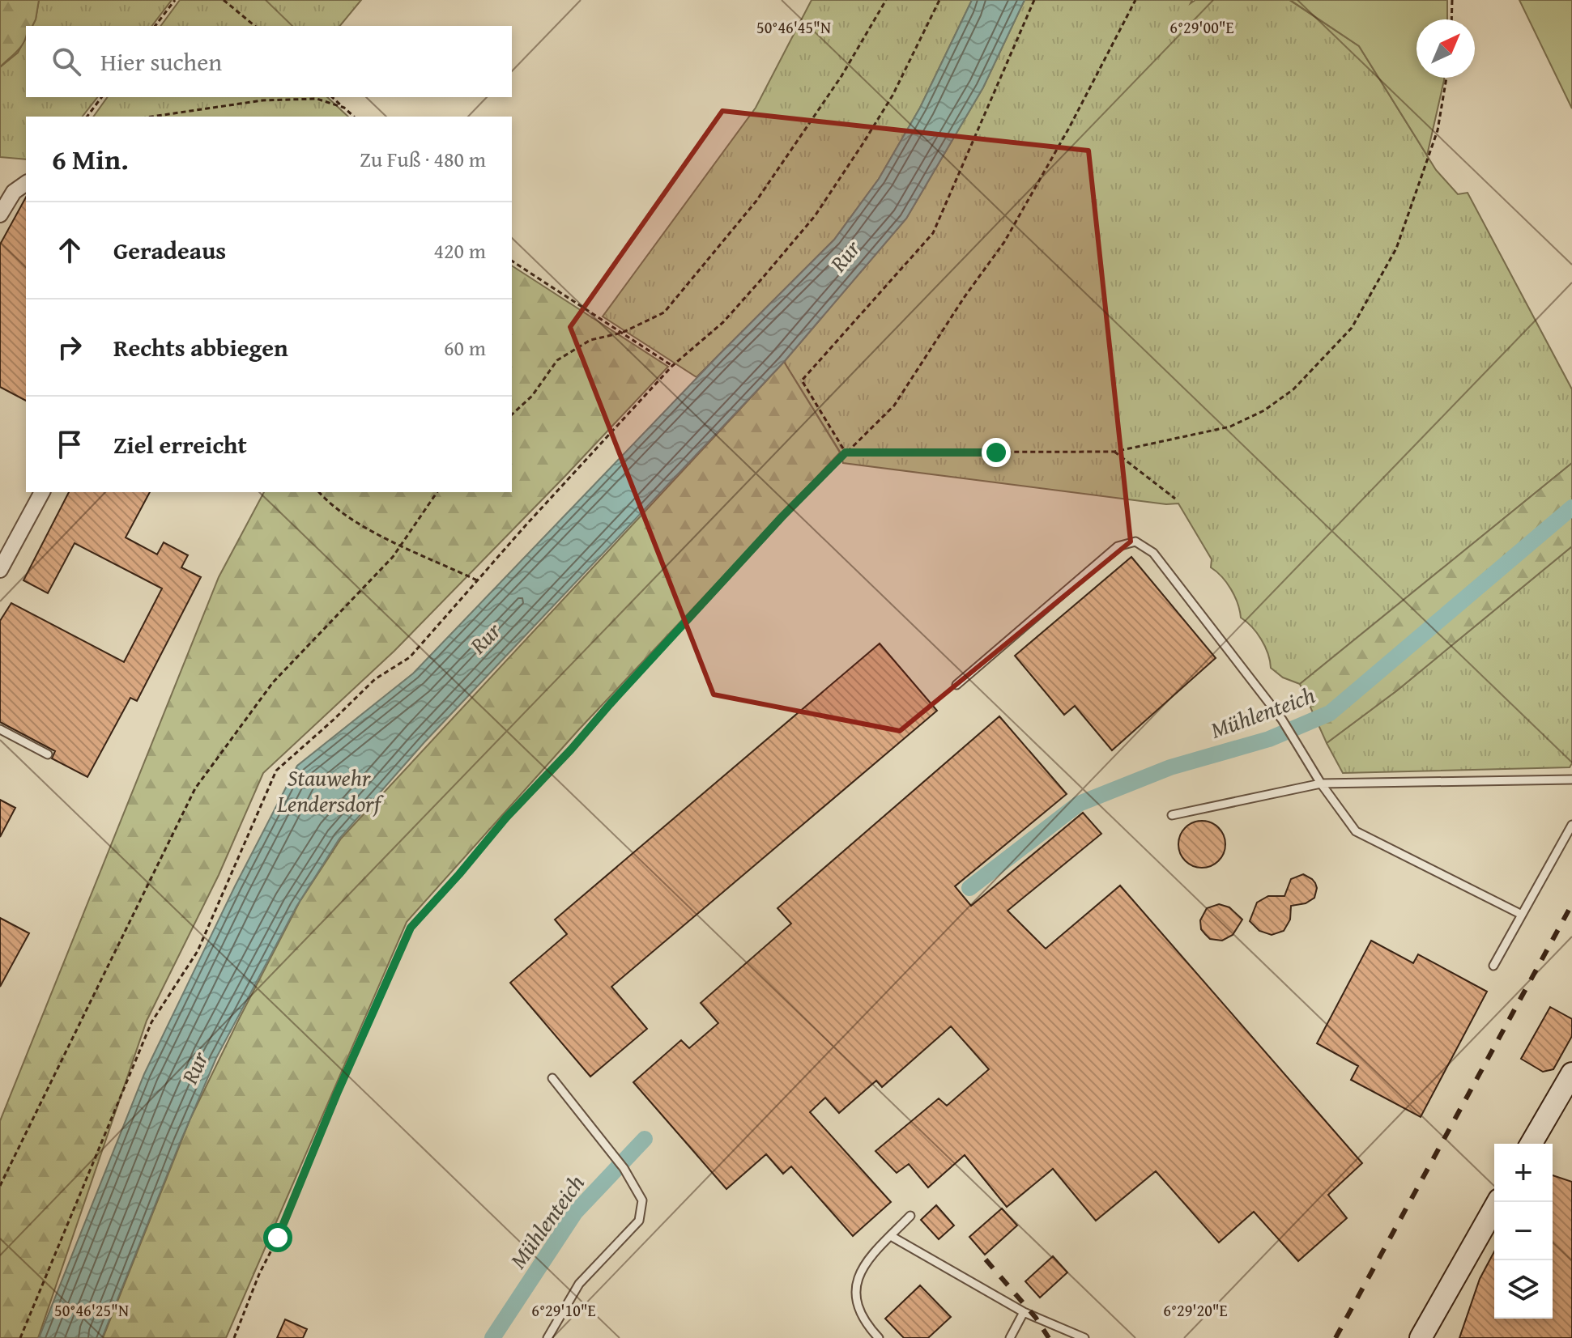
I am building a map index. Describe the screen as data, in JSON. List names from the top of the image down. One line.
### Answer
{"water":["Rur","Mühlenteich","Stauwehr Lendersdorf"],"north":"top right","page":{"search":"Hier suchen","heading":["6 Min.","Zu Fuß · 480 m"],"list":[["Geradeaus","420 m"],["Rechts abbiegen","60 m"],"Ziel erreicht"],"map_buttons":["+","−"]},"coordinates":["50°46'45\"N","6°29'00\"E","6°29'10\"E","6°29'20\"E","50°46'25\"N"]}
